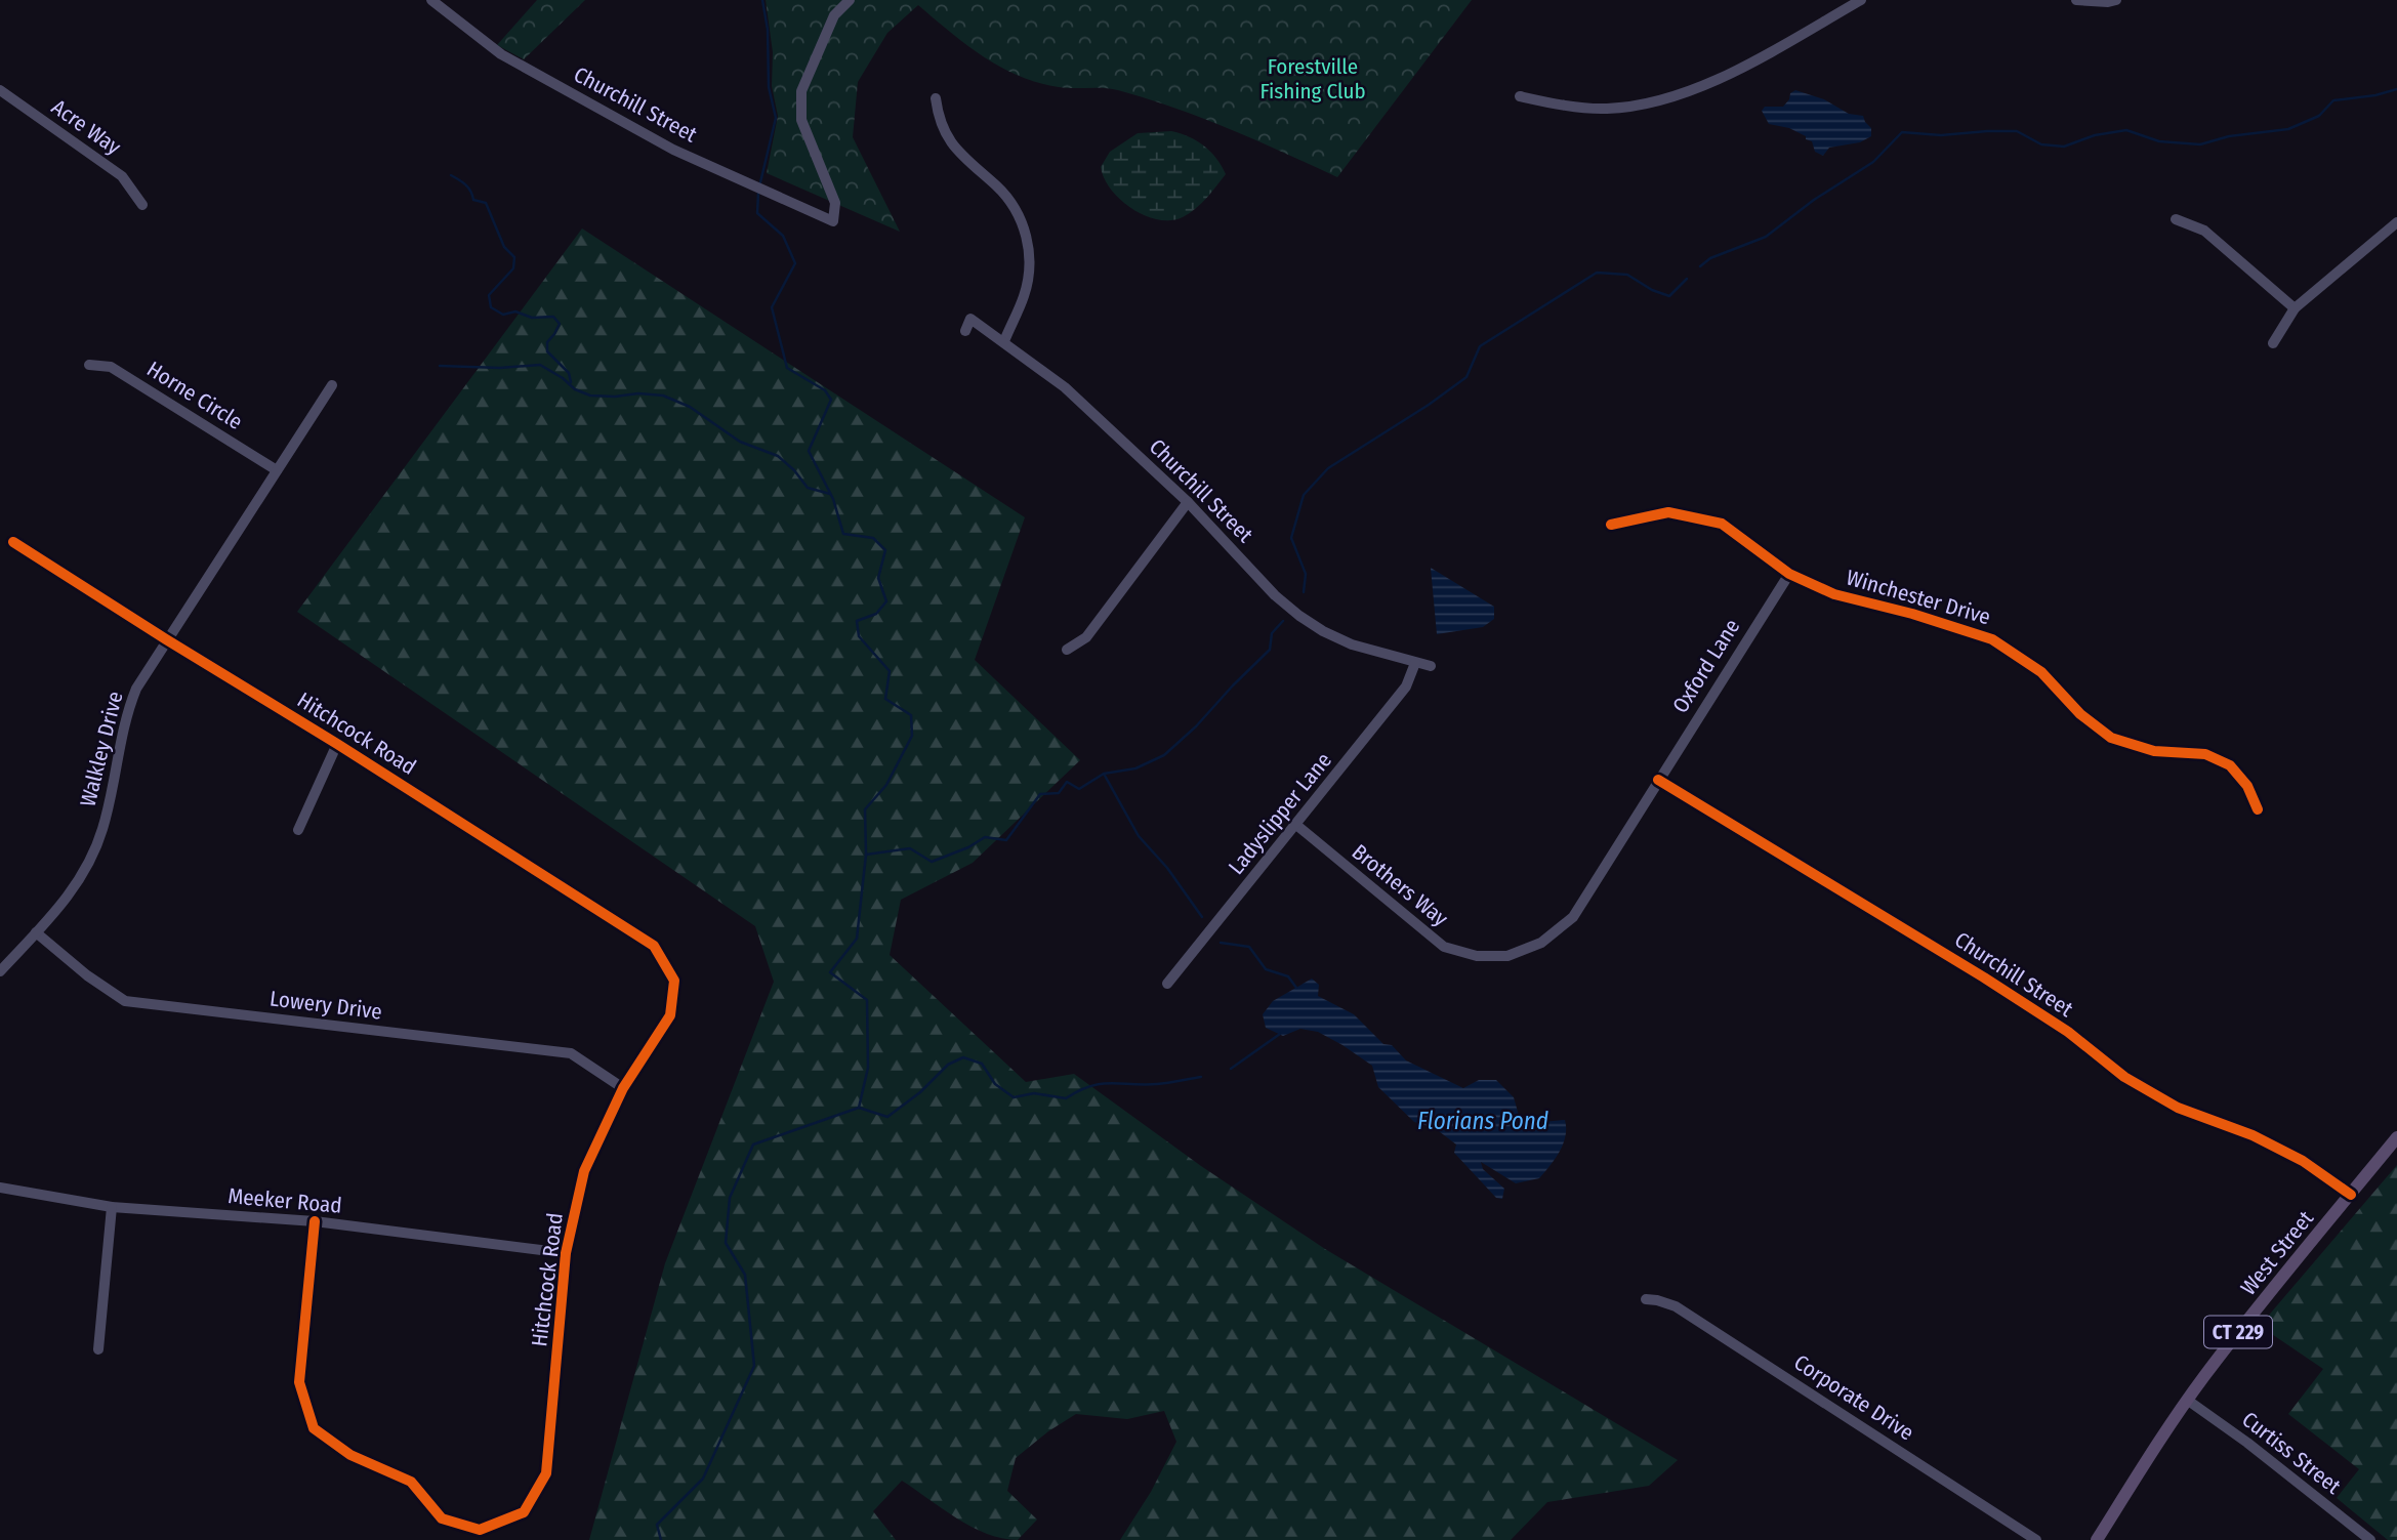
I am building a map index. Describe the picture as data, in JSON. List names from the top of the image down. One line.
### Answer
{"streets":{"main road":["West Street","CT 229"],"street":["Churchill Street","Acre Way","Horne Circle","Winchester Drive","Oxford Lane","Hitchcock Road","Walkley Drive","Ladyslipper Lane","Brothers Way","Lowery Drive","Meeker Road","Corporate Drive","Curtiss Street"]},"crossings":[["Churchill Street","Oxford Lane"],["Churchill Street","Ladyslipper Lane"],["Churchill Street","Brothers Way"],["Churchill Street","West Street"],["Horne Circle","Walkley Drive"],["Winchester Drive","Oxford Lane"],["Oxford Lane","Brothers Way"],["Hitchcock Road","Walkley Drive"],["Hitchcock Road","Lowery Drive"],["Hitchcock Road","Meeker Road"],["Walkley Drive","Lowery Drive"],["Ladyslipper Lane","Brothers Way"],["West Street","Curtiss Street"]],"water":["Florians Pond"],"parks":["Forestville Fishing Club"]}
